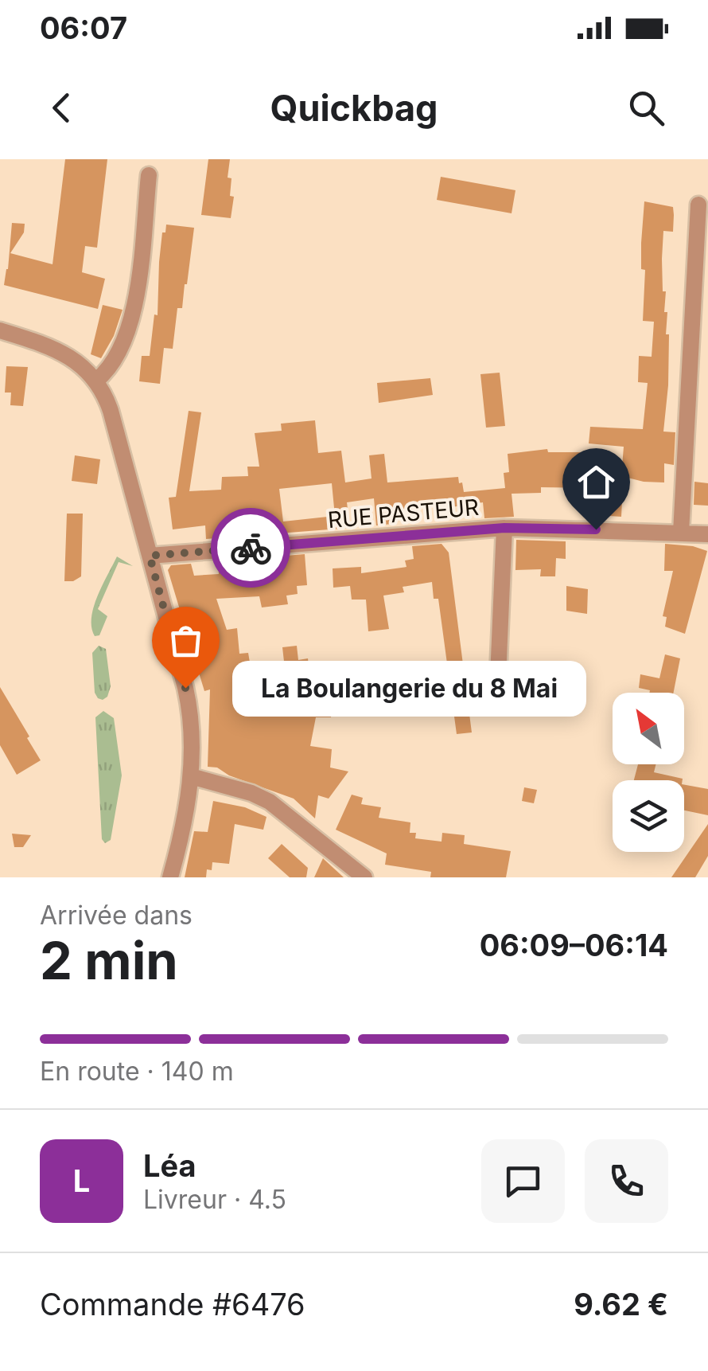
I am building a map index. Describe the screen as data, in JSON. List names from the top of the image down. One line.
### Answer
{"streets":{"street":["RUE PASTEUR"]},"places":["La Boulangerie du 8 Mai"],"north":"top left","page":{"status":"06:07","header":"Quickbag","bubble":"La Boulangerie du 8 Mai","heading":["2 min","Arrivée dans","06:09–06:14"],"panel":["Léa","Livreur · 4.5","Commande #6476","9.62 €"],"bar":"En route · 140 m","round":"L"}}
